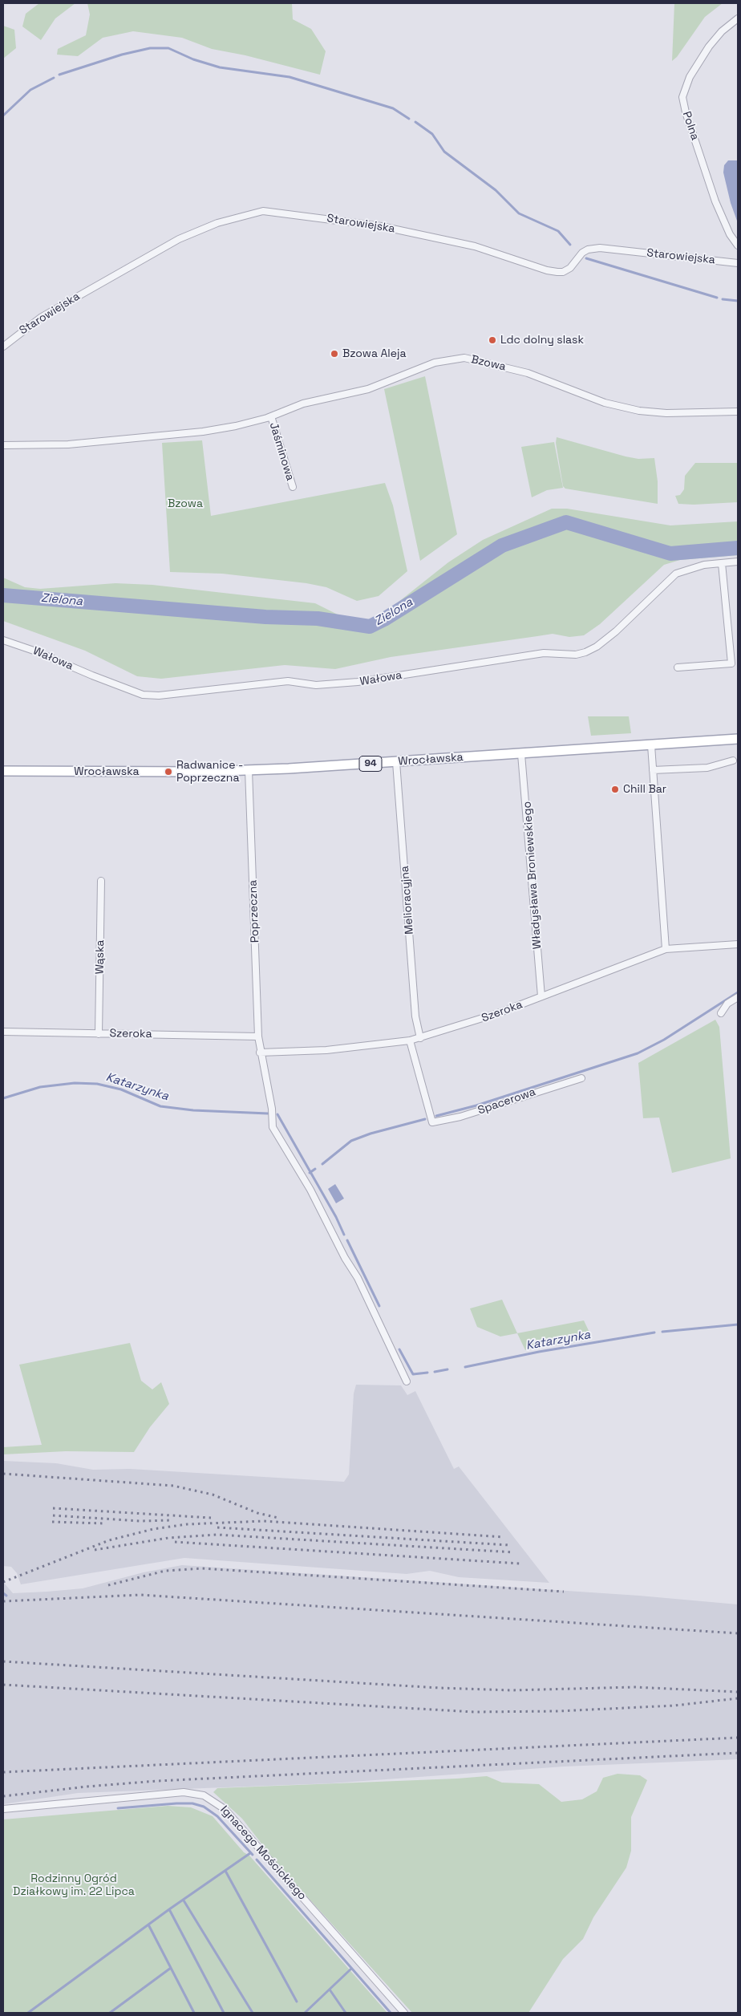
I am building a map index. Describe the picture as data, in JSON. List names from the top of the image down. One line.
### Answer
{"streets":{"main road":["Wrocławska","94"],"street":["Polna","Starowiejska","Bzowa","Jaśminowa","Wałowa","Władysława Broniewskiego","Melioracyjna","Poprzeczna","Wąska","Szeroka","Spacerowa","Ignacego Mościckiego"]},"crossings":[["Bzowa","Jaśminowa"],["Wrocławska","Władysława Broniewskiego"],["Wrocławska","Melioracyjna"],["Wrocławska","Poprzeczna"],["Władysława Broniewskiego","Szeroka"],["Melioracyjna","Szeroka"],["Poprzeczna","Szeroka"],["Wąska","Szeroka"],["Szeroka","Spacerowa"]],"water":["Zielona","Katarzynka"],"parks":["Bzowa","Rodzinny Ogród Działkowy im. 22 Lipca"],"places":["Ldc dolny slask","Bzowa Aleja","Radwanice - Poprzeczna","Chill Bar"]}
